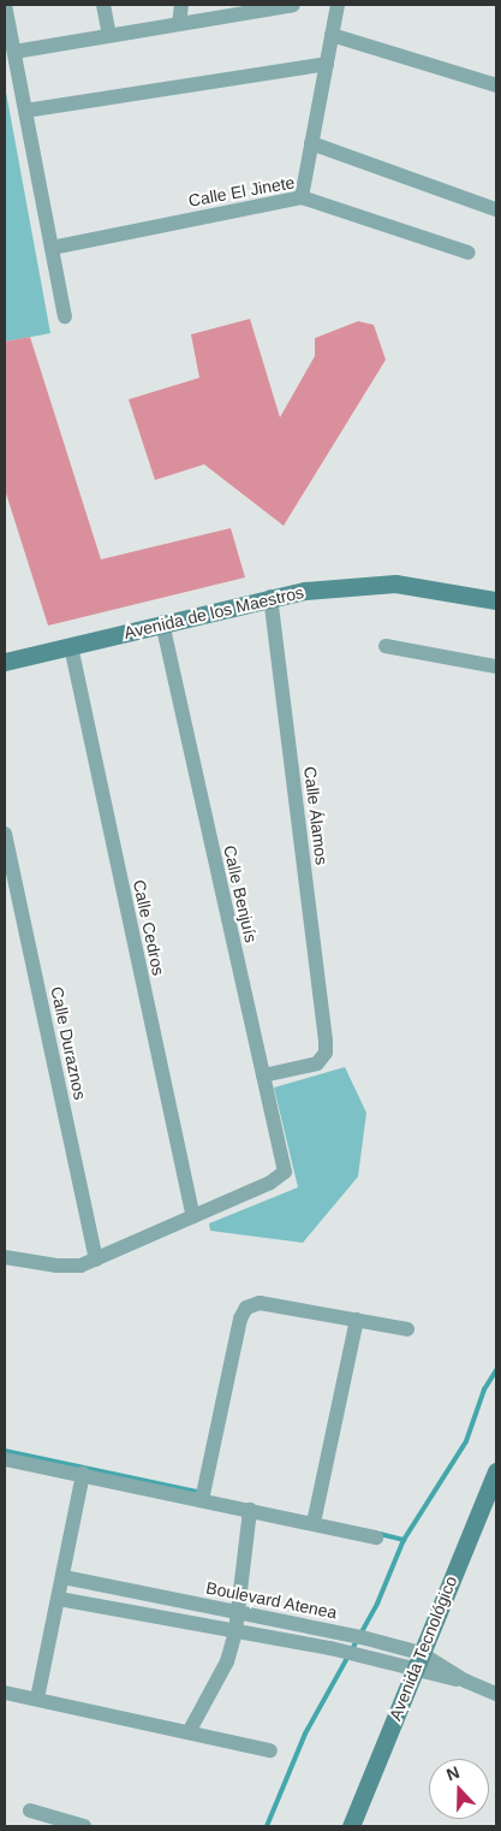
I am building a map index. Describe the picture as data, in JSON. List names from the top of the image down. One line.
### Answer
{"streets":{"street":["Calle El Jinete","Avenida de los Maestros","Calle Álamos","Calle Benjuís","Calle Cedros","Calle Duraznos","Boulevard Atenea","Avenida Tecnológico"]},"crossings":[["Avenida de los Maestros","Calle Álamos"],["Avenida de los Maestros","Calle Benjuís"],["Avenida de los Maestros","Calle Cedros"],["Calle Álamos","Calle Benjuís"],["Calle Benjuís","Calle Cedros"],["Boulevard Atenea","Avenida Tecnológico"]],"north":"top"}
